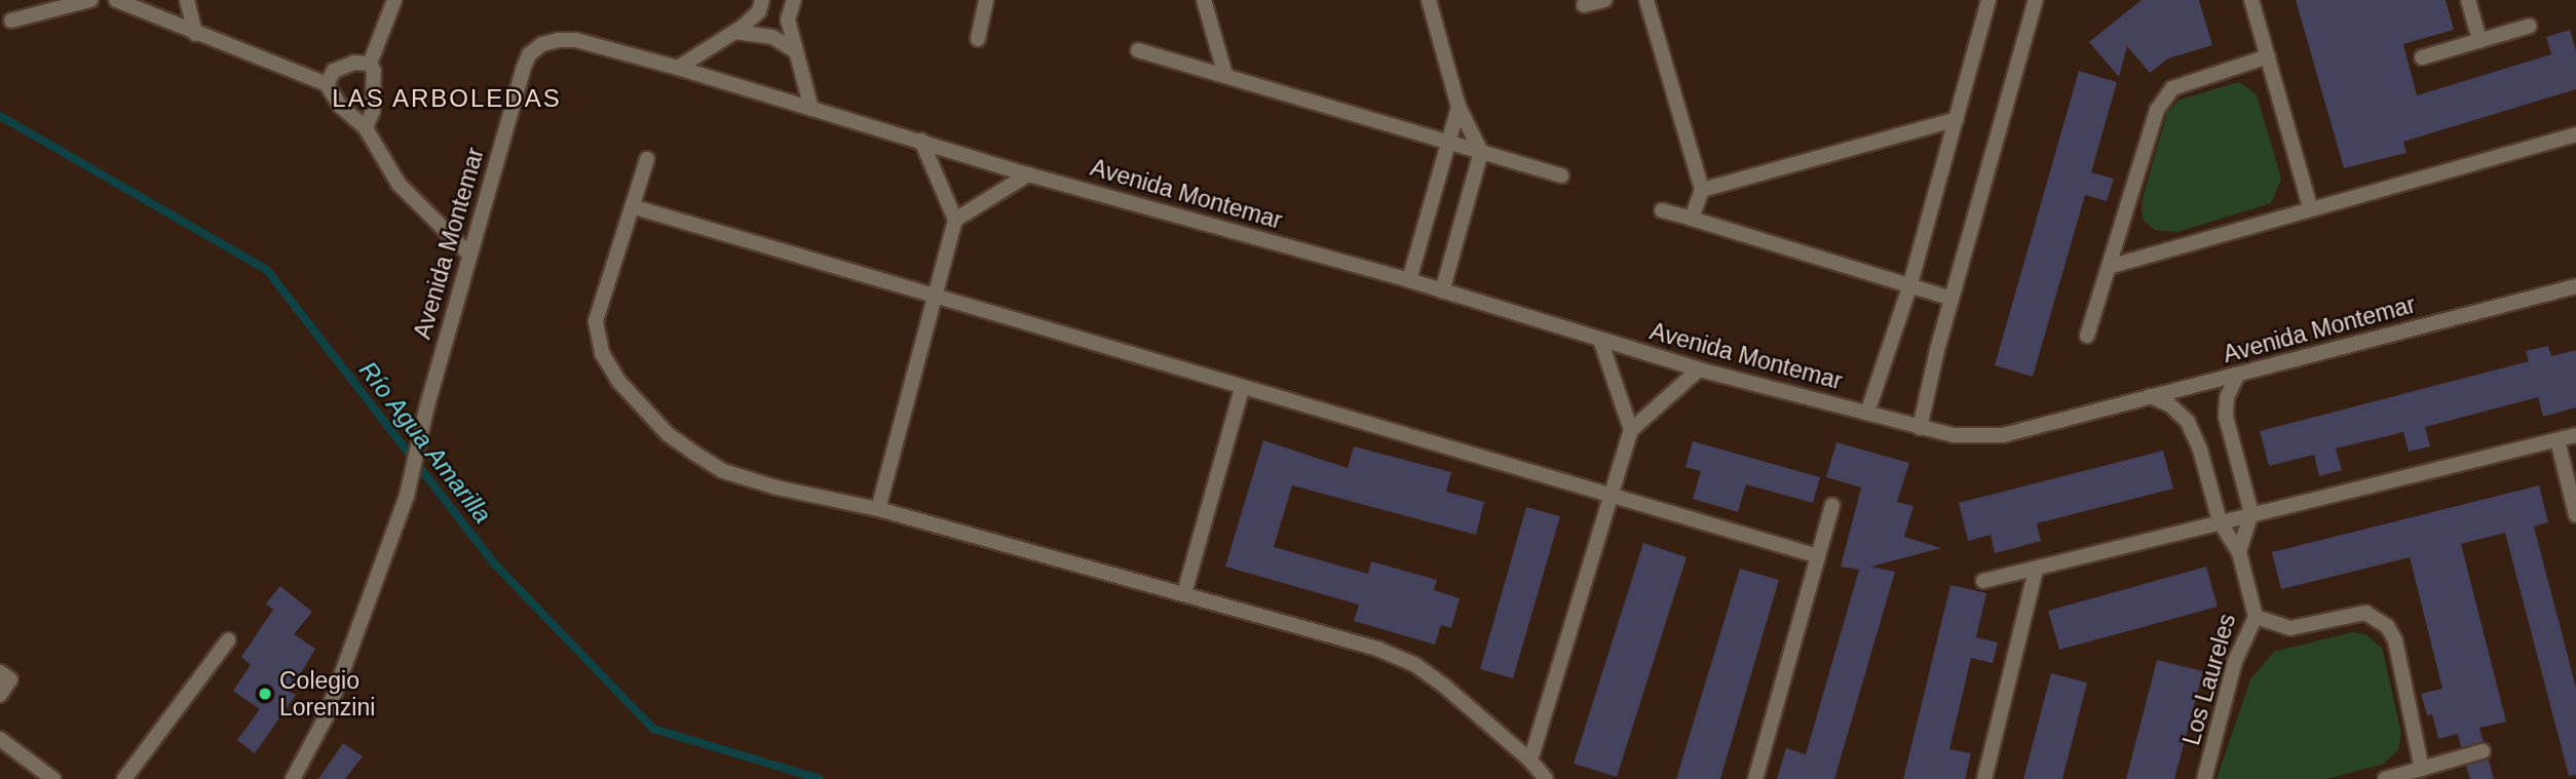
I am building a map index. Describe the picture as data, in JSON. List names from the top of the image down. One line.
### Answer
{"streets":{"street":["Avenida Montemar","Los Laureles"]},"crossings":[["Avenida Montemar","Los Laureles"]],"districts":["LAS ARBOLEDAS"],"water":["Río Agua Amarilla"],"places":["Colegio Lorenzini"]}
